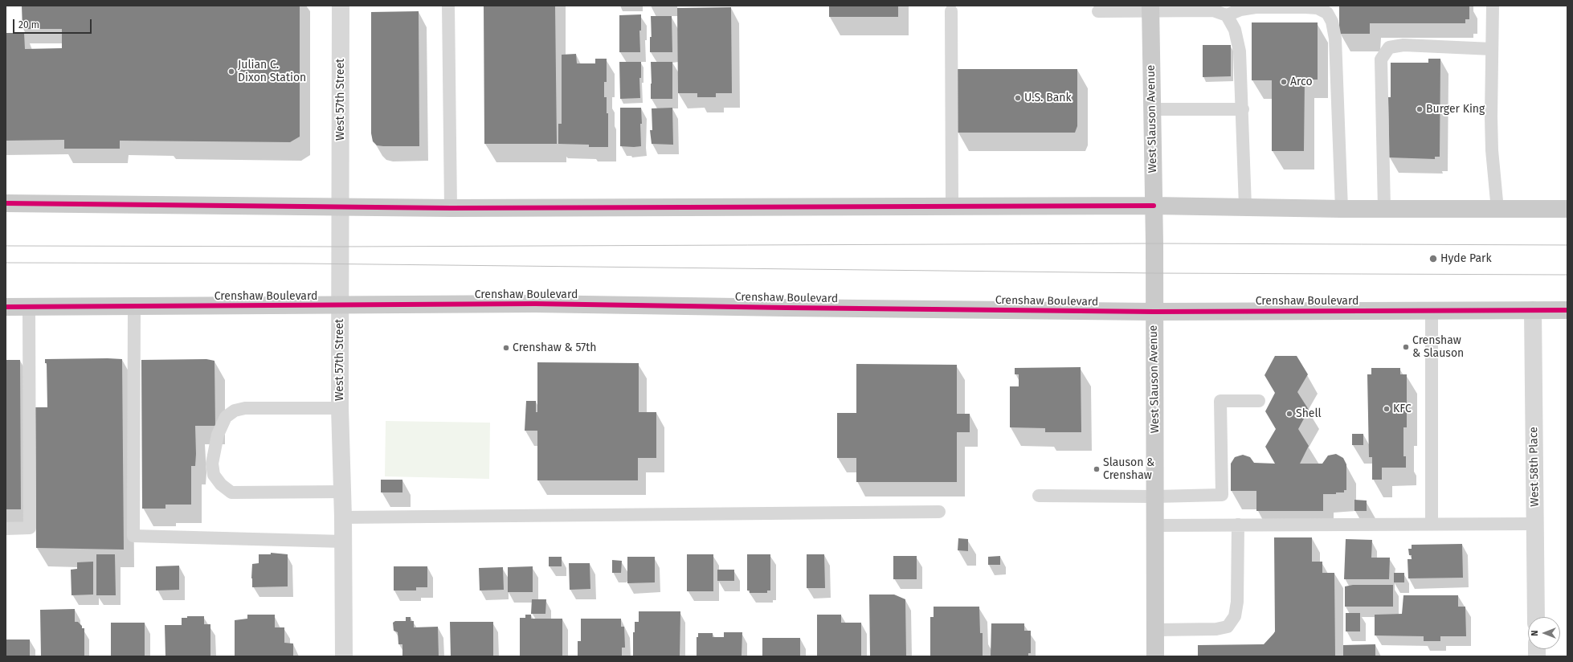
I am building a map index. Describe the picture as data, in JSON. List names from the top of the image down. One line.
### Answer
{"streets":{"main road":["West Slauson Avenue","Crenshaw Boulevard"],"street":["West 57th Street","West 58th Place"]},"crossings":[["West 57th Street","Crenshaw Boulevard"],["West Slauson Avenue","Crenshaw Boulevard"],["Crenshaw Boulevard","West 58th Place"]],"places":["Julian C. Dixon Station","Arco","U.S. Bank","Burger King","Hyde Park","Crenshaw & Slauson","Crenshaw & 57th","KFC","Shell","Slauson & Crenshaw"],"scale_bar":"20 m","north":"left"}
